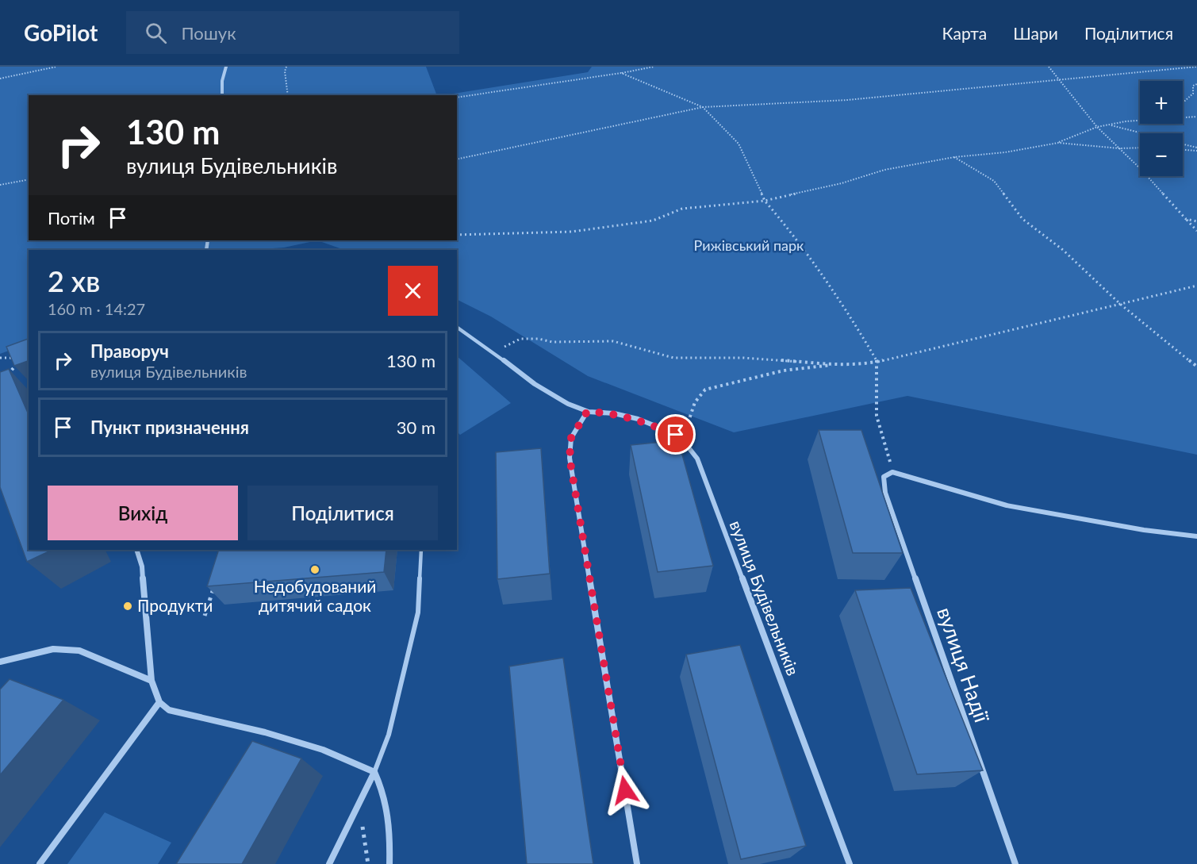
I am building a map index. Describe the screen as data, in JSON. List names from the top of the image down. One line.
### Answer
{"streets":{"street":["вулиця Будівельників","вулиця Надії"]},"parks":["Рижівський парк"],"places":["Недобудований дитячий садок","Продукти"],"page":{"header":"GoPilot","search":"Пошук","nav":["Карта","Шари","Поділитися"],"map_buttons":["+","−"],"turn":["130 m","вулиця Будівельників"],"then":"Потім","heading":["2 хв","160 m · 14:27"],"list":[{"name":"Праворуч","note":"вулиця Будівельників","value":"130 m"},{"name":"Пункт призначення","value":"30 m"}],"buttons":["Вихід","Поділитися"]}}
